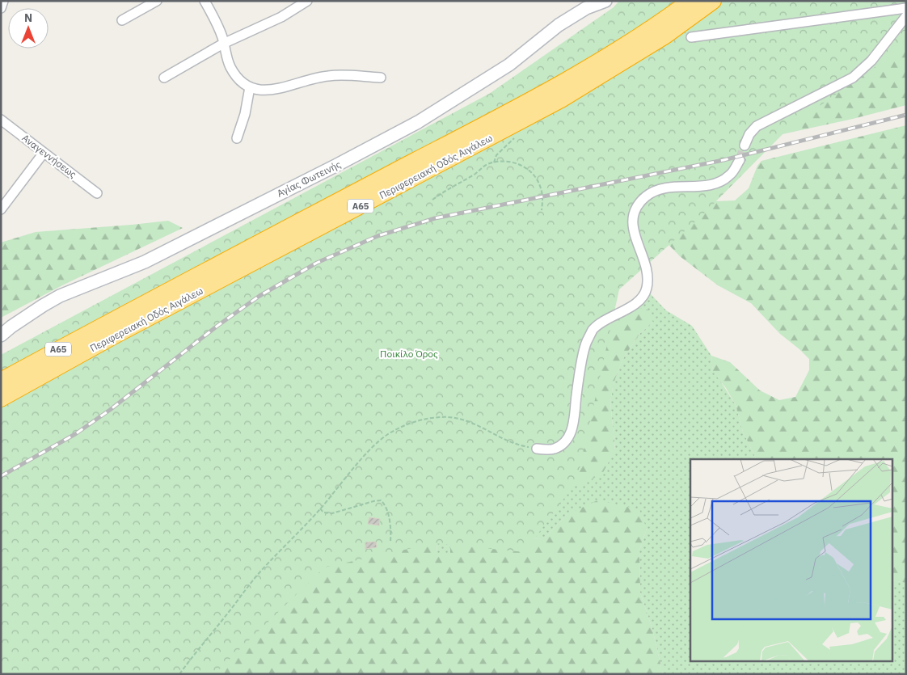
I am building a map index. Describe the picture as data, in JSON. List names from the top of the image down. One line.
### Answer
{"streets":{"highway":["Περιφερειακή Οδός Αιγάλεω","Α65"],"street":["Αναγεννήσεως","Αγίας Φωτεινής"]},"parks":["Ποικίλο Όρος"],"north":"top"}
